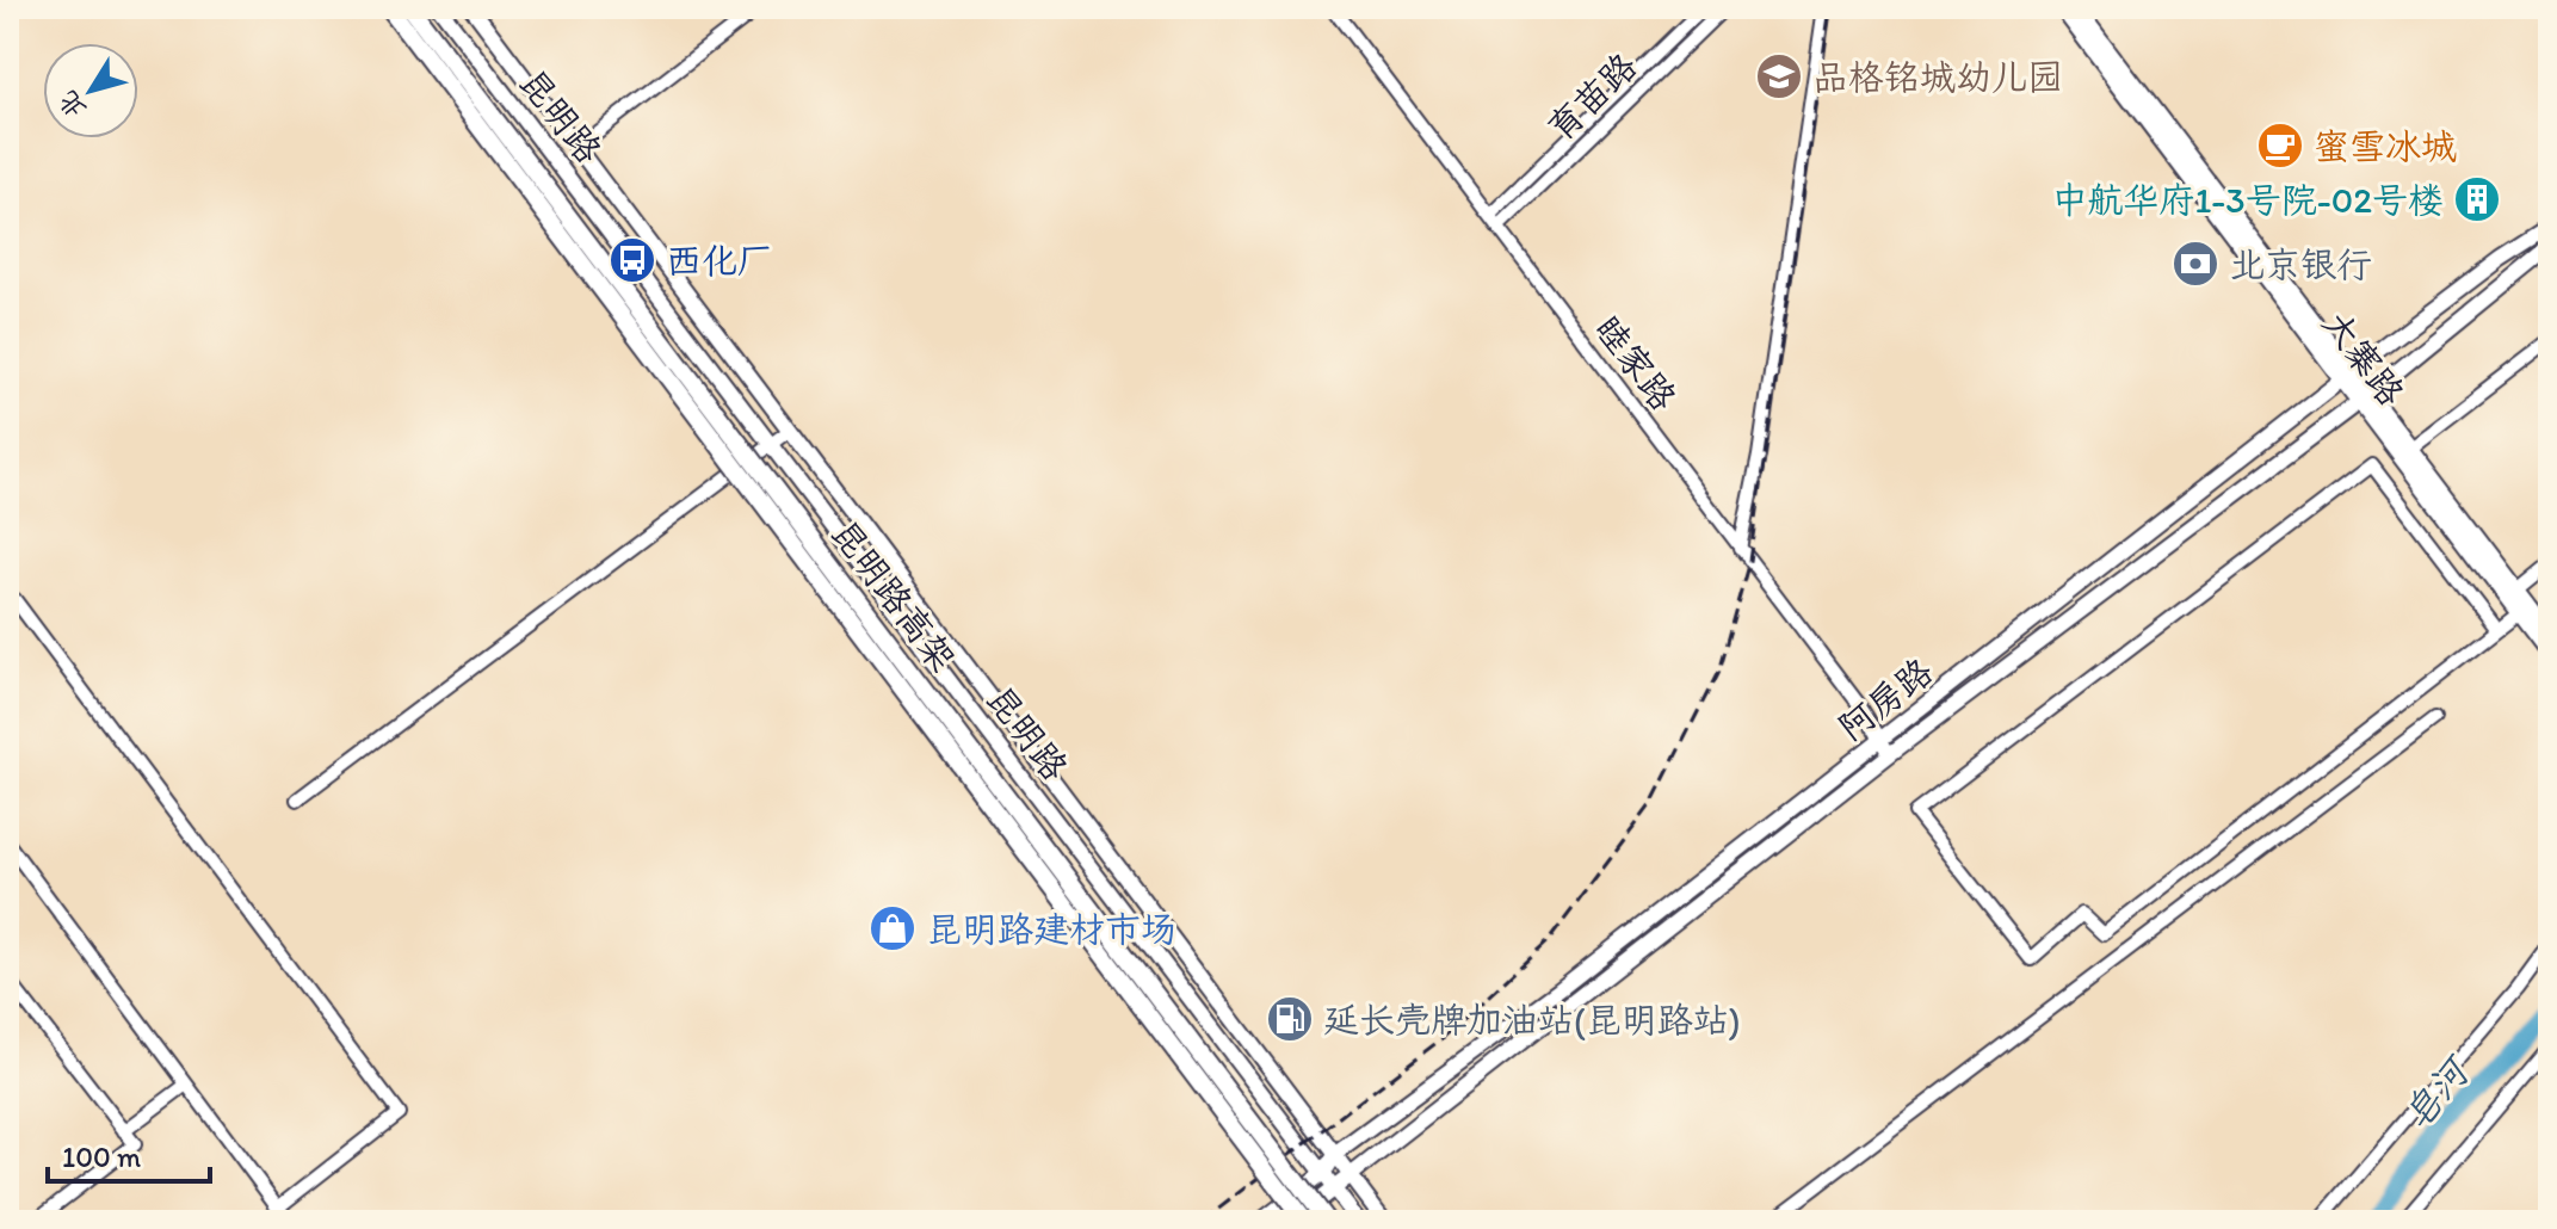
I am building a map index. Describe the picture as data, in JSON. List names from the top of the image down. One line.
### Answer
{"streets":{"highway":["昆明路高架"],"main road":["昆明路","大寨路","阿房路"],"street":["育苗路","睦家路"]},"crossings":[["育苗路","睦家路"],["昆明路","阿房路"],["大寨路","阿房路"],["睦家路","阿房路"]],"water":["皂河"],"places":{"school or university":["品格铭城幼儿园"],"cafe":["蜜雪冰城"],"building":["中航华府1-3号院-02号楼"],"bus stop":["西化厂"],"bank":["北京银行"],"shop":["昆明路建材市场"],"fuel station":["延长壳牌加油站(昆明路站)"]},"scale_bar":"100 m","north":"bottom left"}
